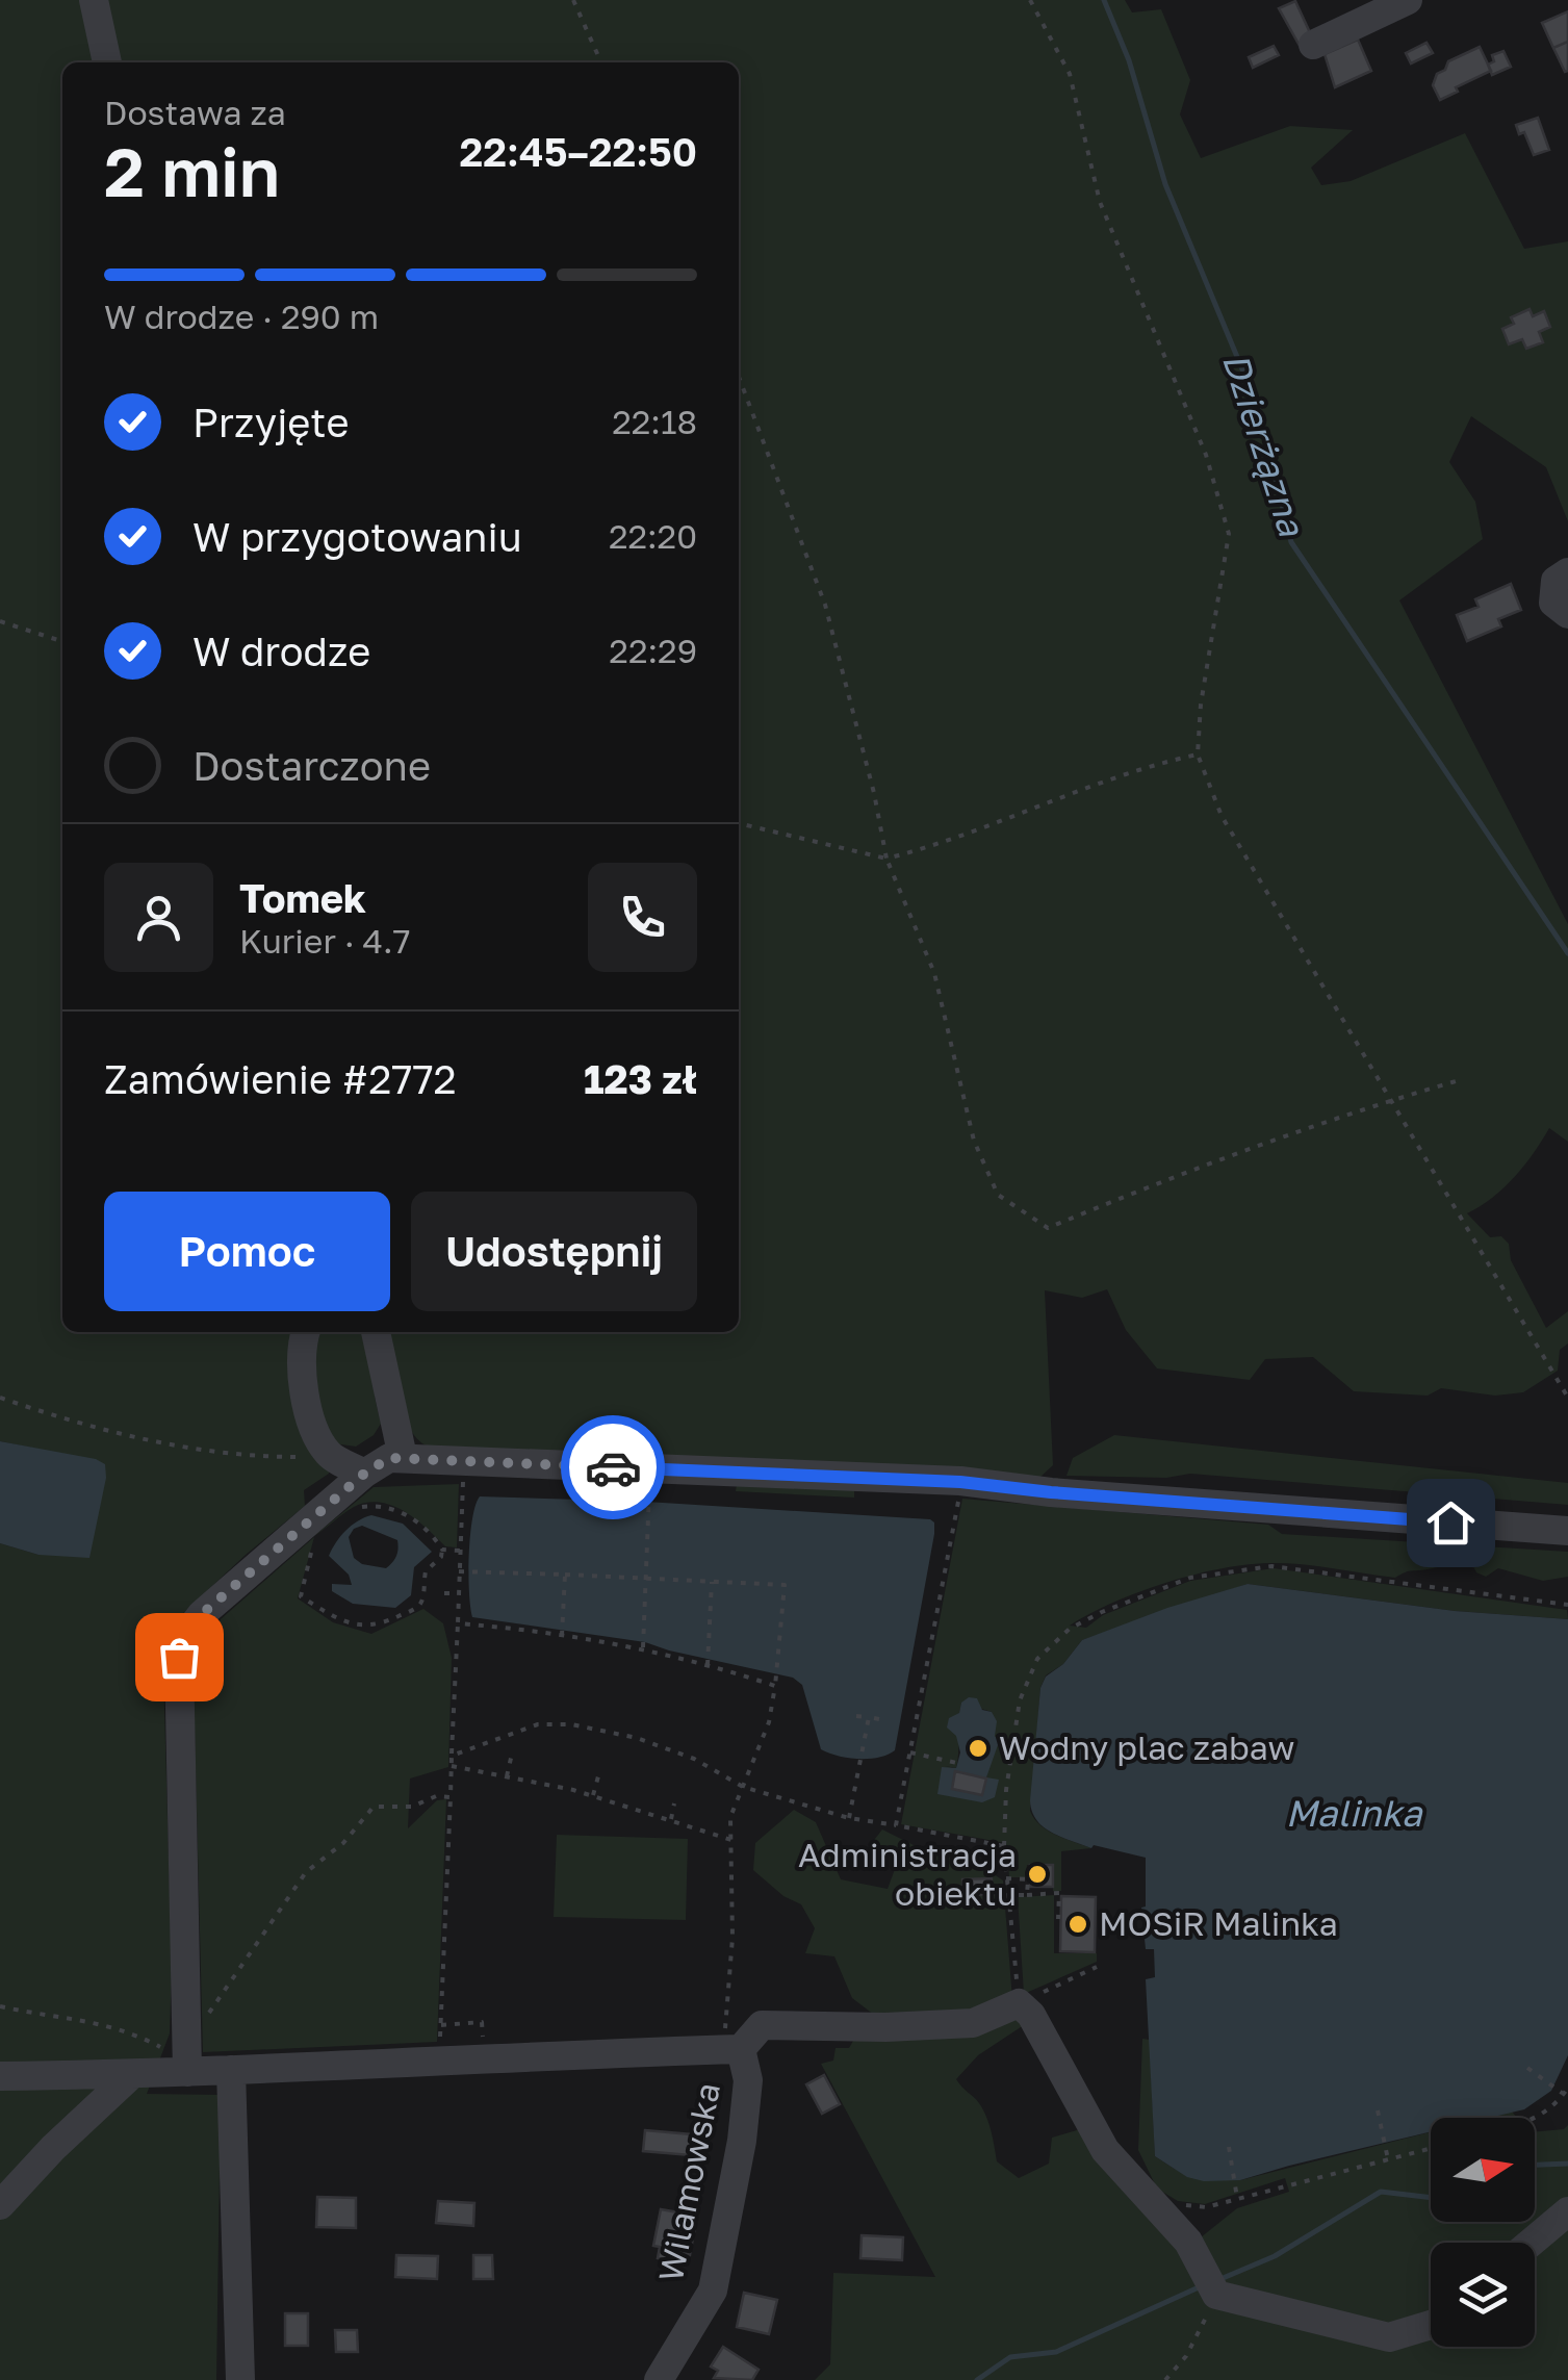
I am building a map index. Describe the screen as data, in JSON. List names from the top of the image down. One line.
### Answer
{"streets":{"street":["Wilamowska"]},"water":["Dzierżązna","Malinka"],"places":["Wodny plac zabaw","Administracja obiektu","MOSiR Malinka"],"north":"right","page":{"heading":["2 min","Dostawa za","22:45–22:50"],"panel":["Tomek","Kurier · 4.7","Zamówienie #2772","123 zł"],"bar":"W drodze · 290 m","list":[["Przyjęte","22:18"],["W przygotowaniu","22:20"],["W drodze","22:29"],"Dostarczone"],"buttons":["Pomoc","Udostępnij"]}}
